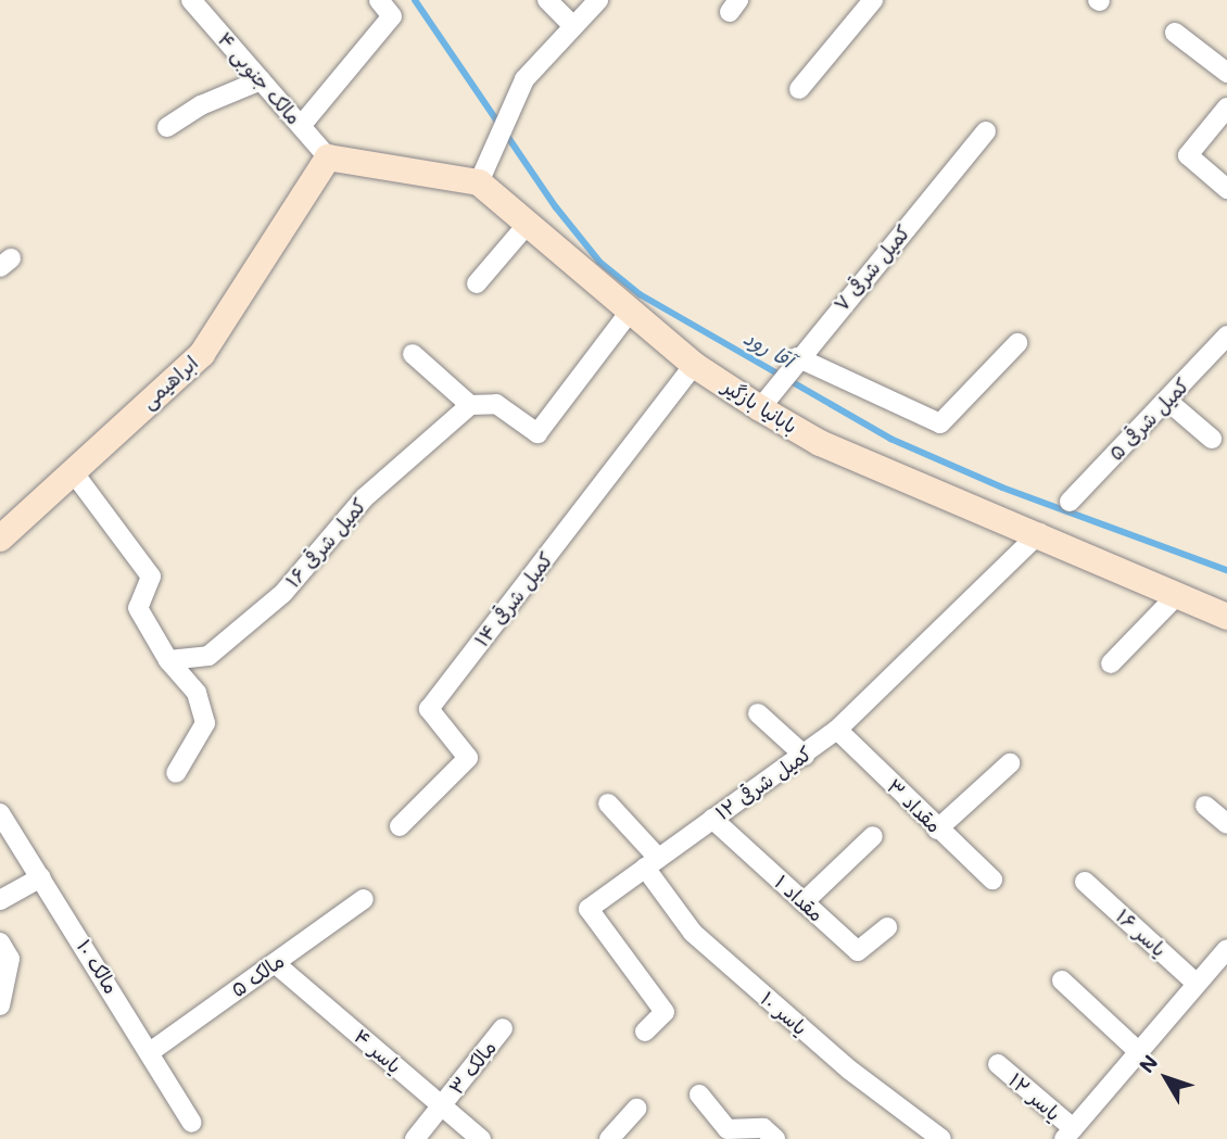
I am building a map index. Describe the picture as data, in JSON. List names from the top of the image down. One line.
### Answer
{"streets":{"street":["مالک جنوبی ۴","کمیل شرقی ۷","ابراهیمی","بابانیا بازگیر","کمیل شرقی ۵","کمیل شرقی ۱۶","کمیل شرقی ۱۴","کمیل شرقی ۱۲","مقداد ۳","مقداد ۱","یاسر ۱۶","مالک ۱۰","مالک ۵","یاسر ۱۰","یاسر ۴","مالک ۳","یاسر ۱۲"]},"crossings":[["مالک جنوبی ۴","ابراهیمی"],["کمیل شرقی ۷","بابانیا بازگیر"],["بابانیا بازگیر","کمیل شرقی ۱۴"],["بابانیا بازگیر","کمیل شرقی ۱۲"],["کمیل شرقی ۱۲","مقداد ۳"],["کمیل شرقی ۱۲","مقداد ۱"],["کمیل شرقی ۱۲","یاسر ۱۰"],["مالک ۱۰","مالک ۵"],["مالک ۵","یاسر ۴"],["یاسر ۴","مالک ۳"]],"water":["آقا رود"],"north":"top left"}
